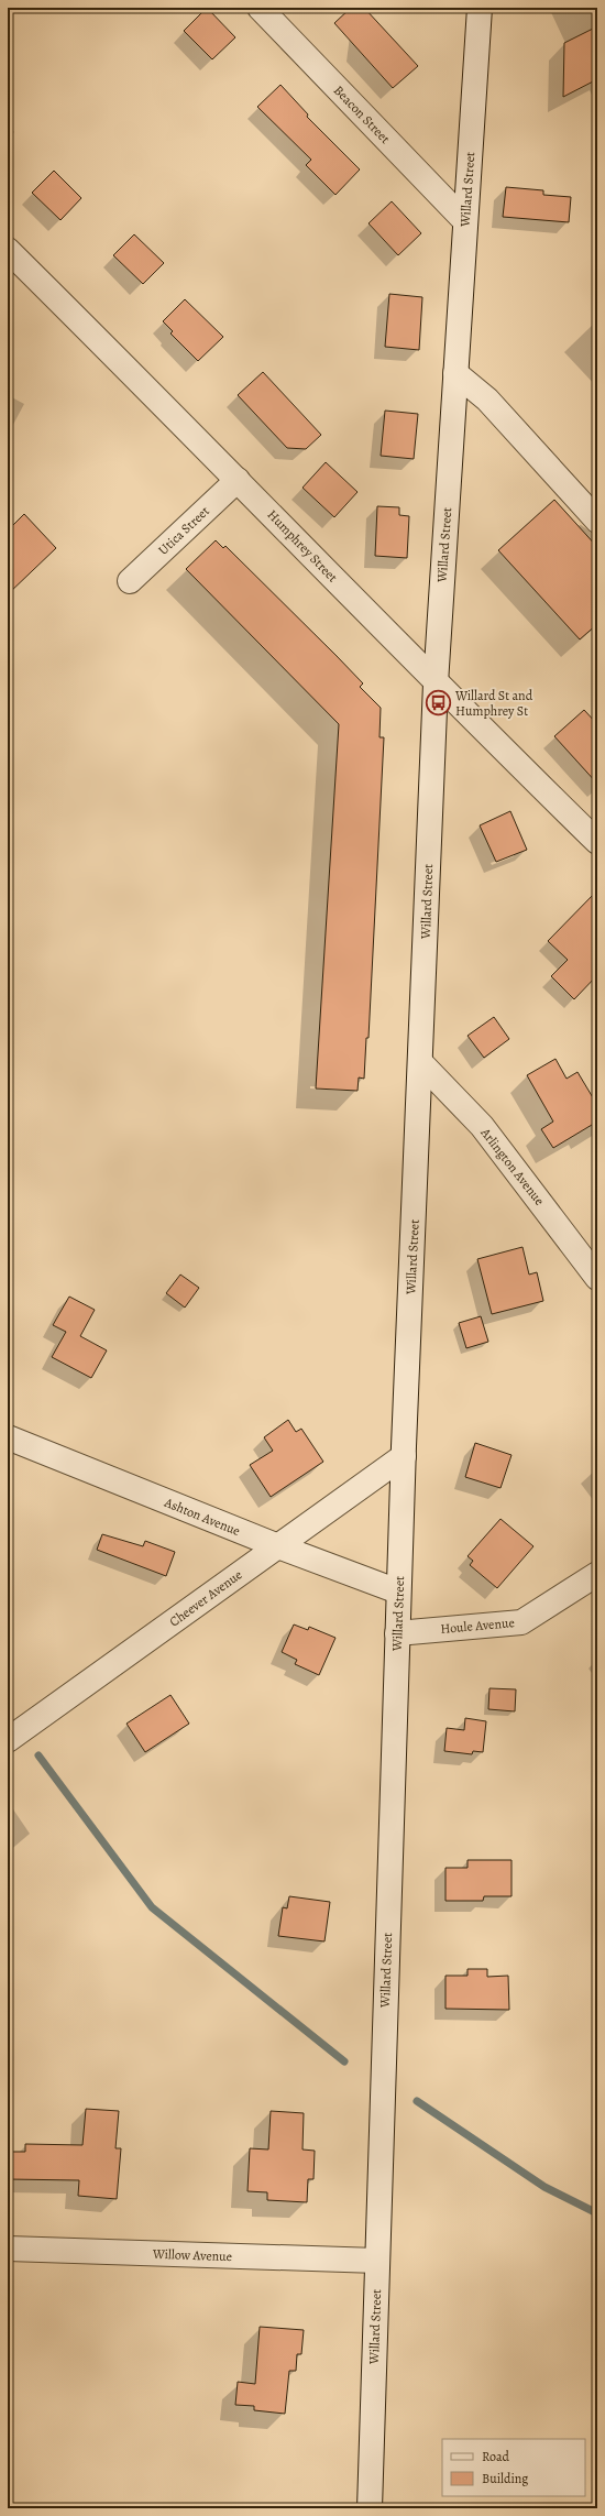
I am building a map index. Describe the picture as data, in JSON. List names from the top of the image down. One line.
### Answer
{"streets":{"street":["Beacon Street","Willard Street","Utica Street","Humphrey Street","Arlington Avenue","Ashton Avenue","Cheever Avenue","Houle Avenue","Willow Avenue"]},"crossings":[["Beacon Street","Willard Street"],["Willard Street","Humphrey Street"],["Willard Street","Arlington Avenue"],["Willard Street","Ashton Avenue"],["Willard Street","Cheever Avenue"],["Willard Street","Houle Avenue"],["Willard Street","Willow Avenue"],["Utica Street","Humphrey Street"],["Ashton Avenue","Cheever Avenue"]],"places":{"bus stop":["Willard St and Humphrey St"]},"legend":["Road","Building"]}
